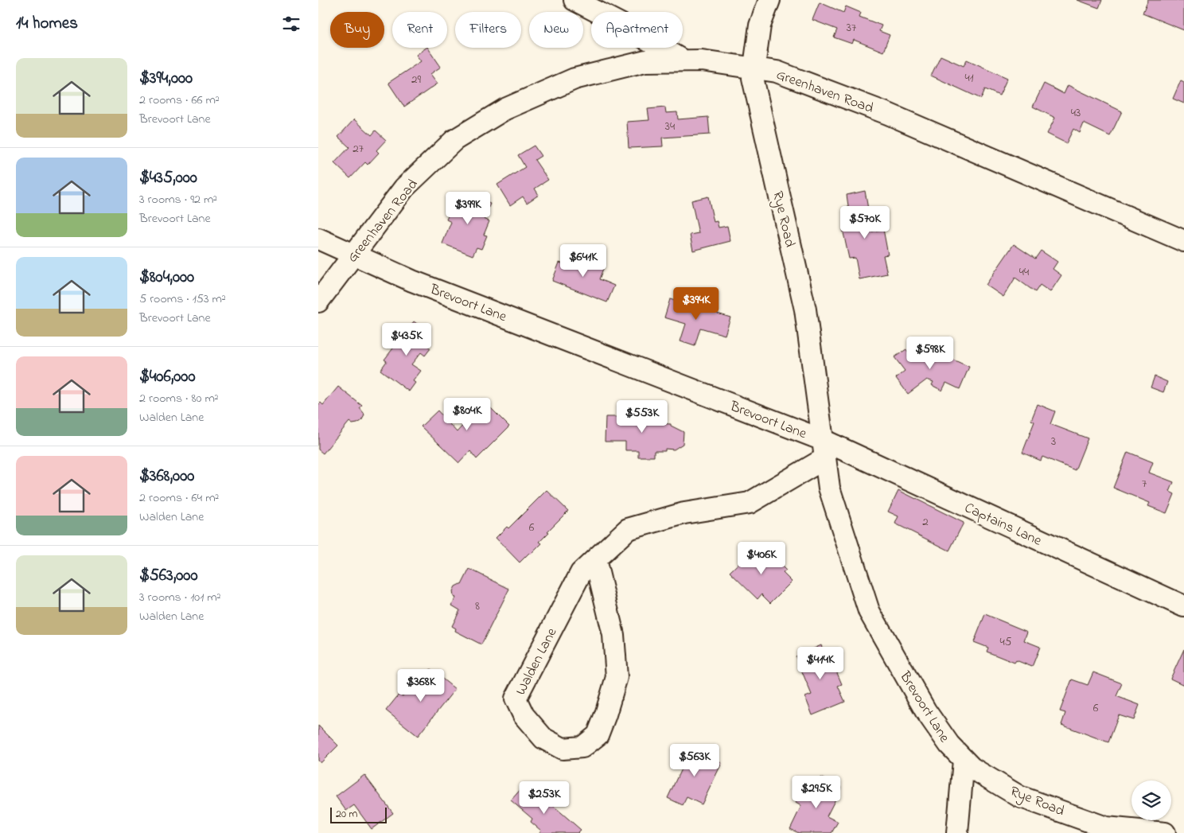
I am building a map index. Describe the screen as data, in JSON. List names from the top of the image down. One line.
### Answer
{"streets":{"street":["Greenhaven Road","Rye Road","Brevoort Lane","Captains Lane","Walden Lane"]},"crossings":[["Greenhaven Road","Rye Road"],["Greenhaven Road","Brevoort Lane"],["Rye Road","Brevoort Lane"],["Rye Road","Captains Lane"],["Rye Road","Walden Lane"],["Brevoort Lane","Captains Lane"],["Brevoort Lane","Walden Lane"],["Captains Lane","Walden Lane"]],"house_numbers":["37","41","29","43","34","27","44","3","7","2","6","8","45","6"],"scale_bar":"20 m","page":{"heading":"14 homes","chip":["Buy","Rent","Filters","New","Apartment"],"list":[{"name":"$394,000","note":"2 rooms · 66 m² · Brevoort Lane"},{"name":"$435,000","note":"3 rooms · 92 m² · Brevoort Lane"},{"name":"$804,000","note":"5 rooms · 153 m² · Brevoort Lane"},{"name":"$406,000","note":"2 rooms · 80 m² · Walden Lane"},{"name":"$368,000","note":"2 rooms · 64 m² · Walden Lane"},{"name":"$563,000","note":"3 rooms · 101 m² · Walden Lane"}],"price":["$399K","$570K","$641K","$394K","$435K","$598K","$804K","$553K","$406K","$414K","$368K","$563K","$295K","$253K"],"scale":"20 m"}}
